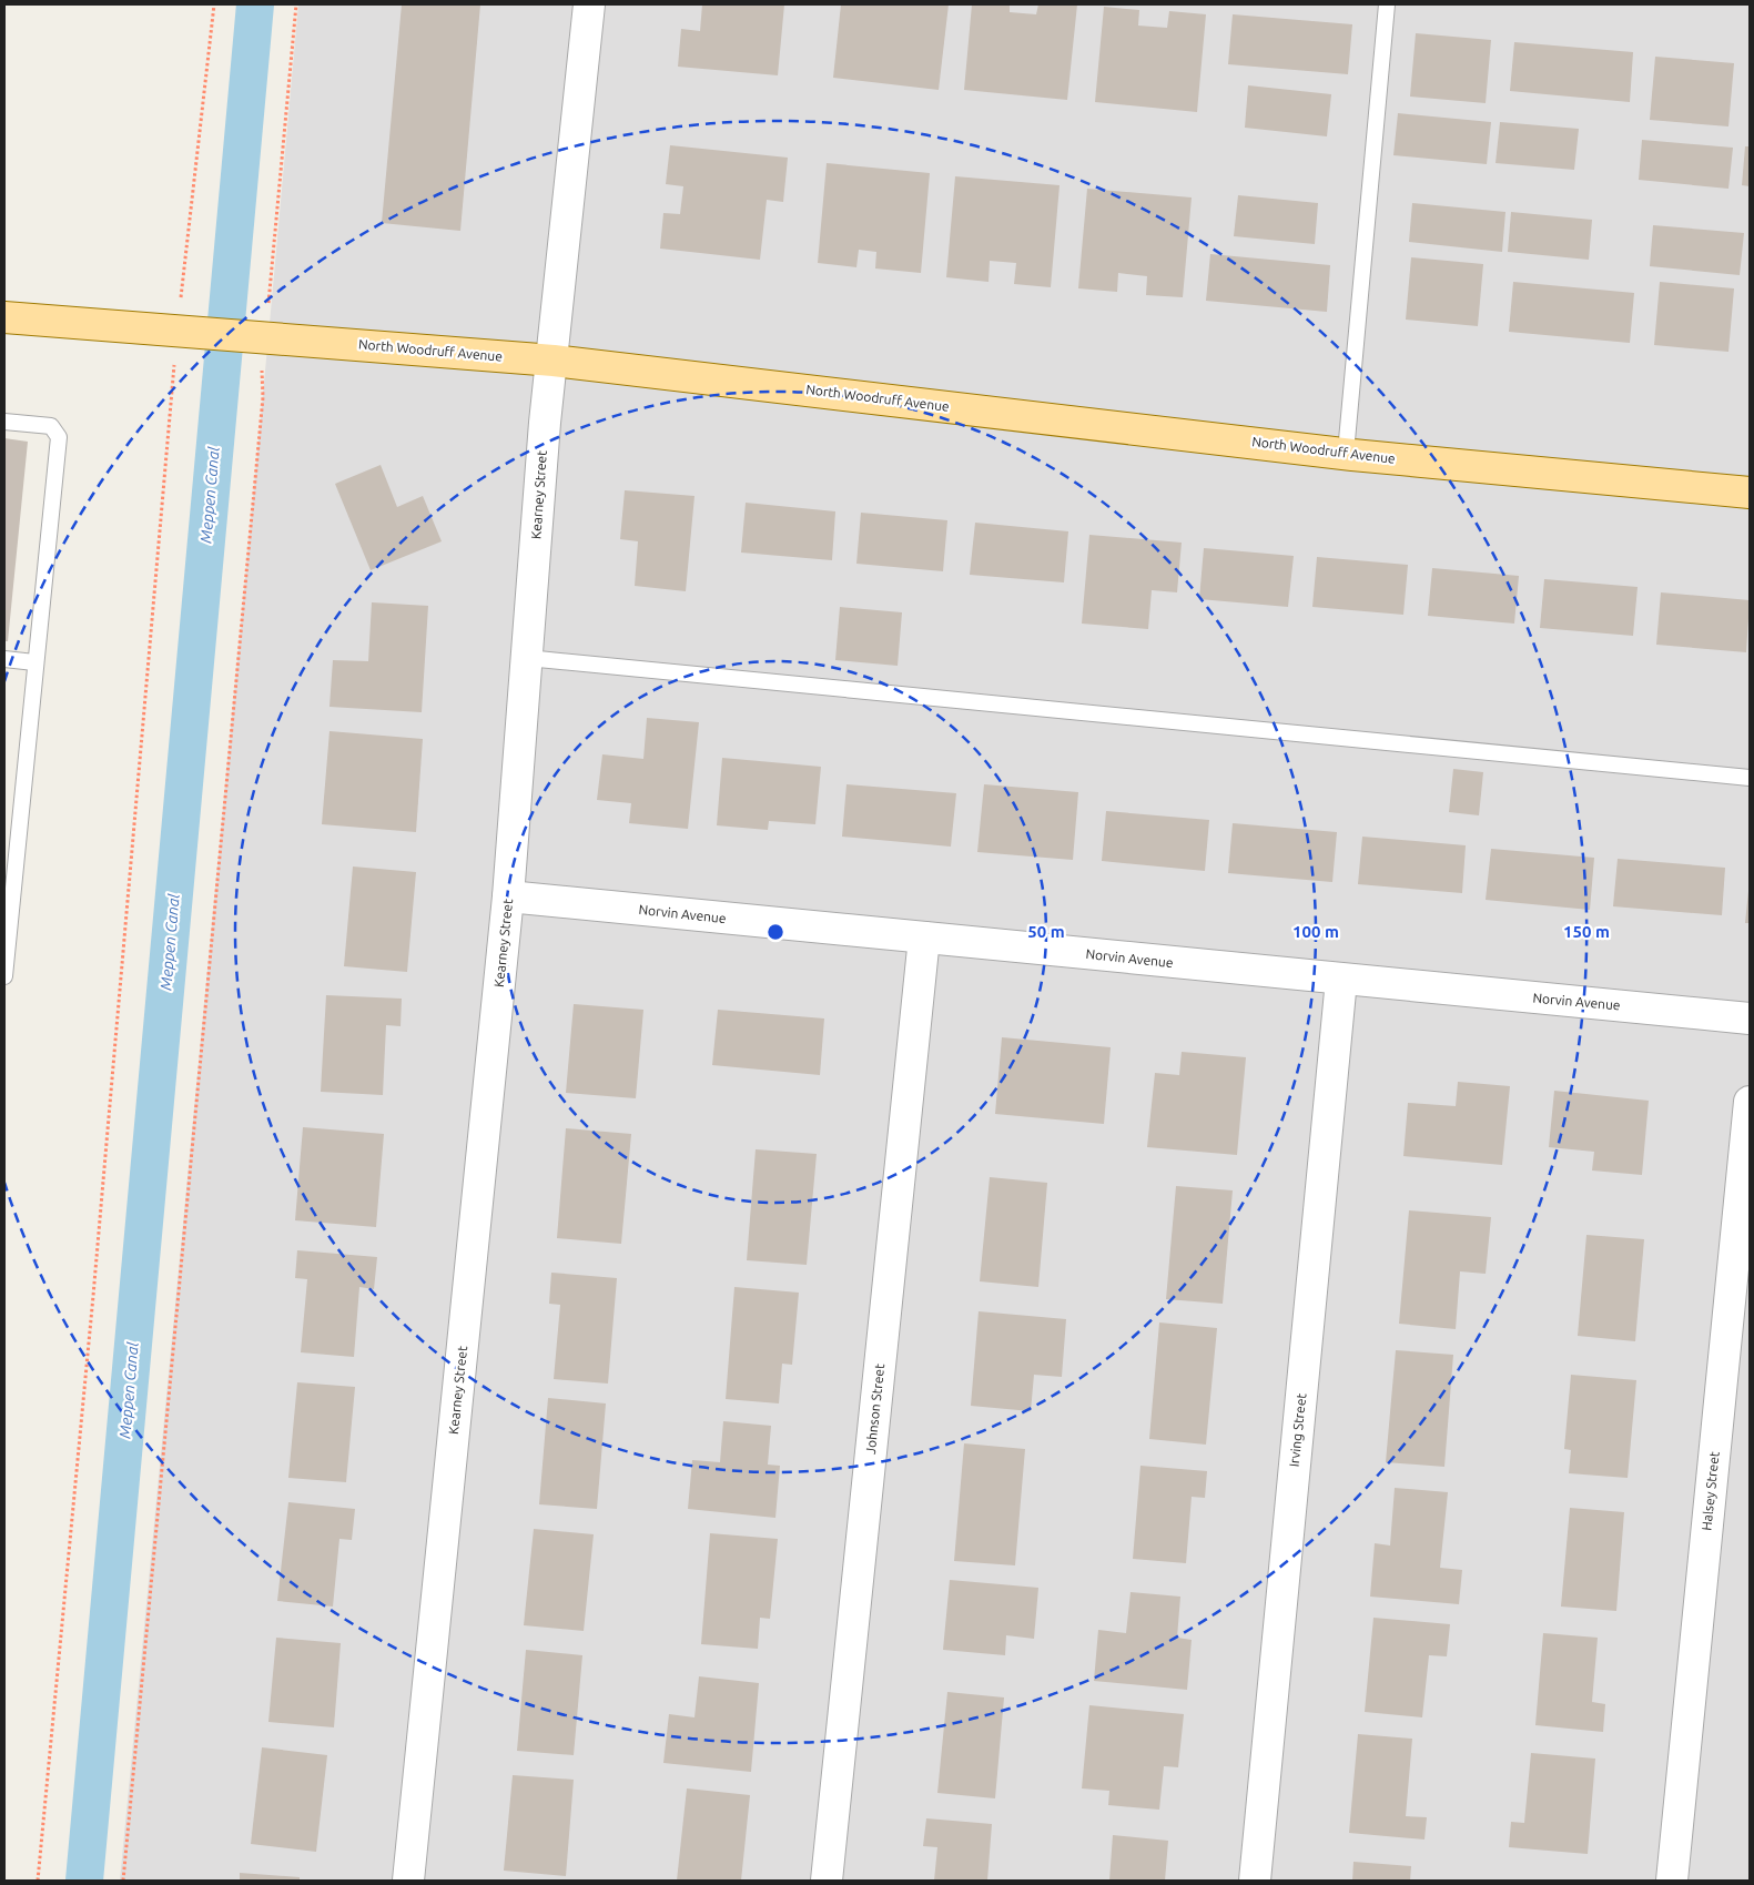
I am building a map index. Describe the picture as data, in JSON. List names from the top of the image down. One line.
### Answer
{"streets":{"main road":["North Woodruff Avenue"],"street":["Kearney Street","Norvin Avenue","Johnson Street","Irving Street","Halsey Street"]},"crossings":[["North Woodruff Avenue","Kearney Street"],["Kearney Street","Norvin Avenue"],["Norvin Avenue","Johnson Street"],["Norvin Avenue","Irving Street"]],"water":["Meppen Canal"],"rings":["50 m","100 m","150 m"]}
